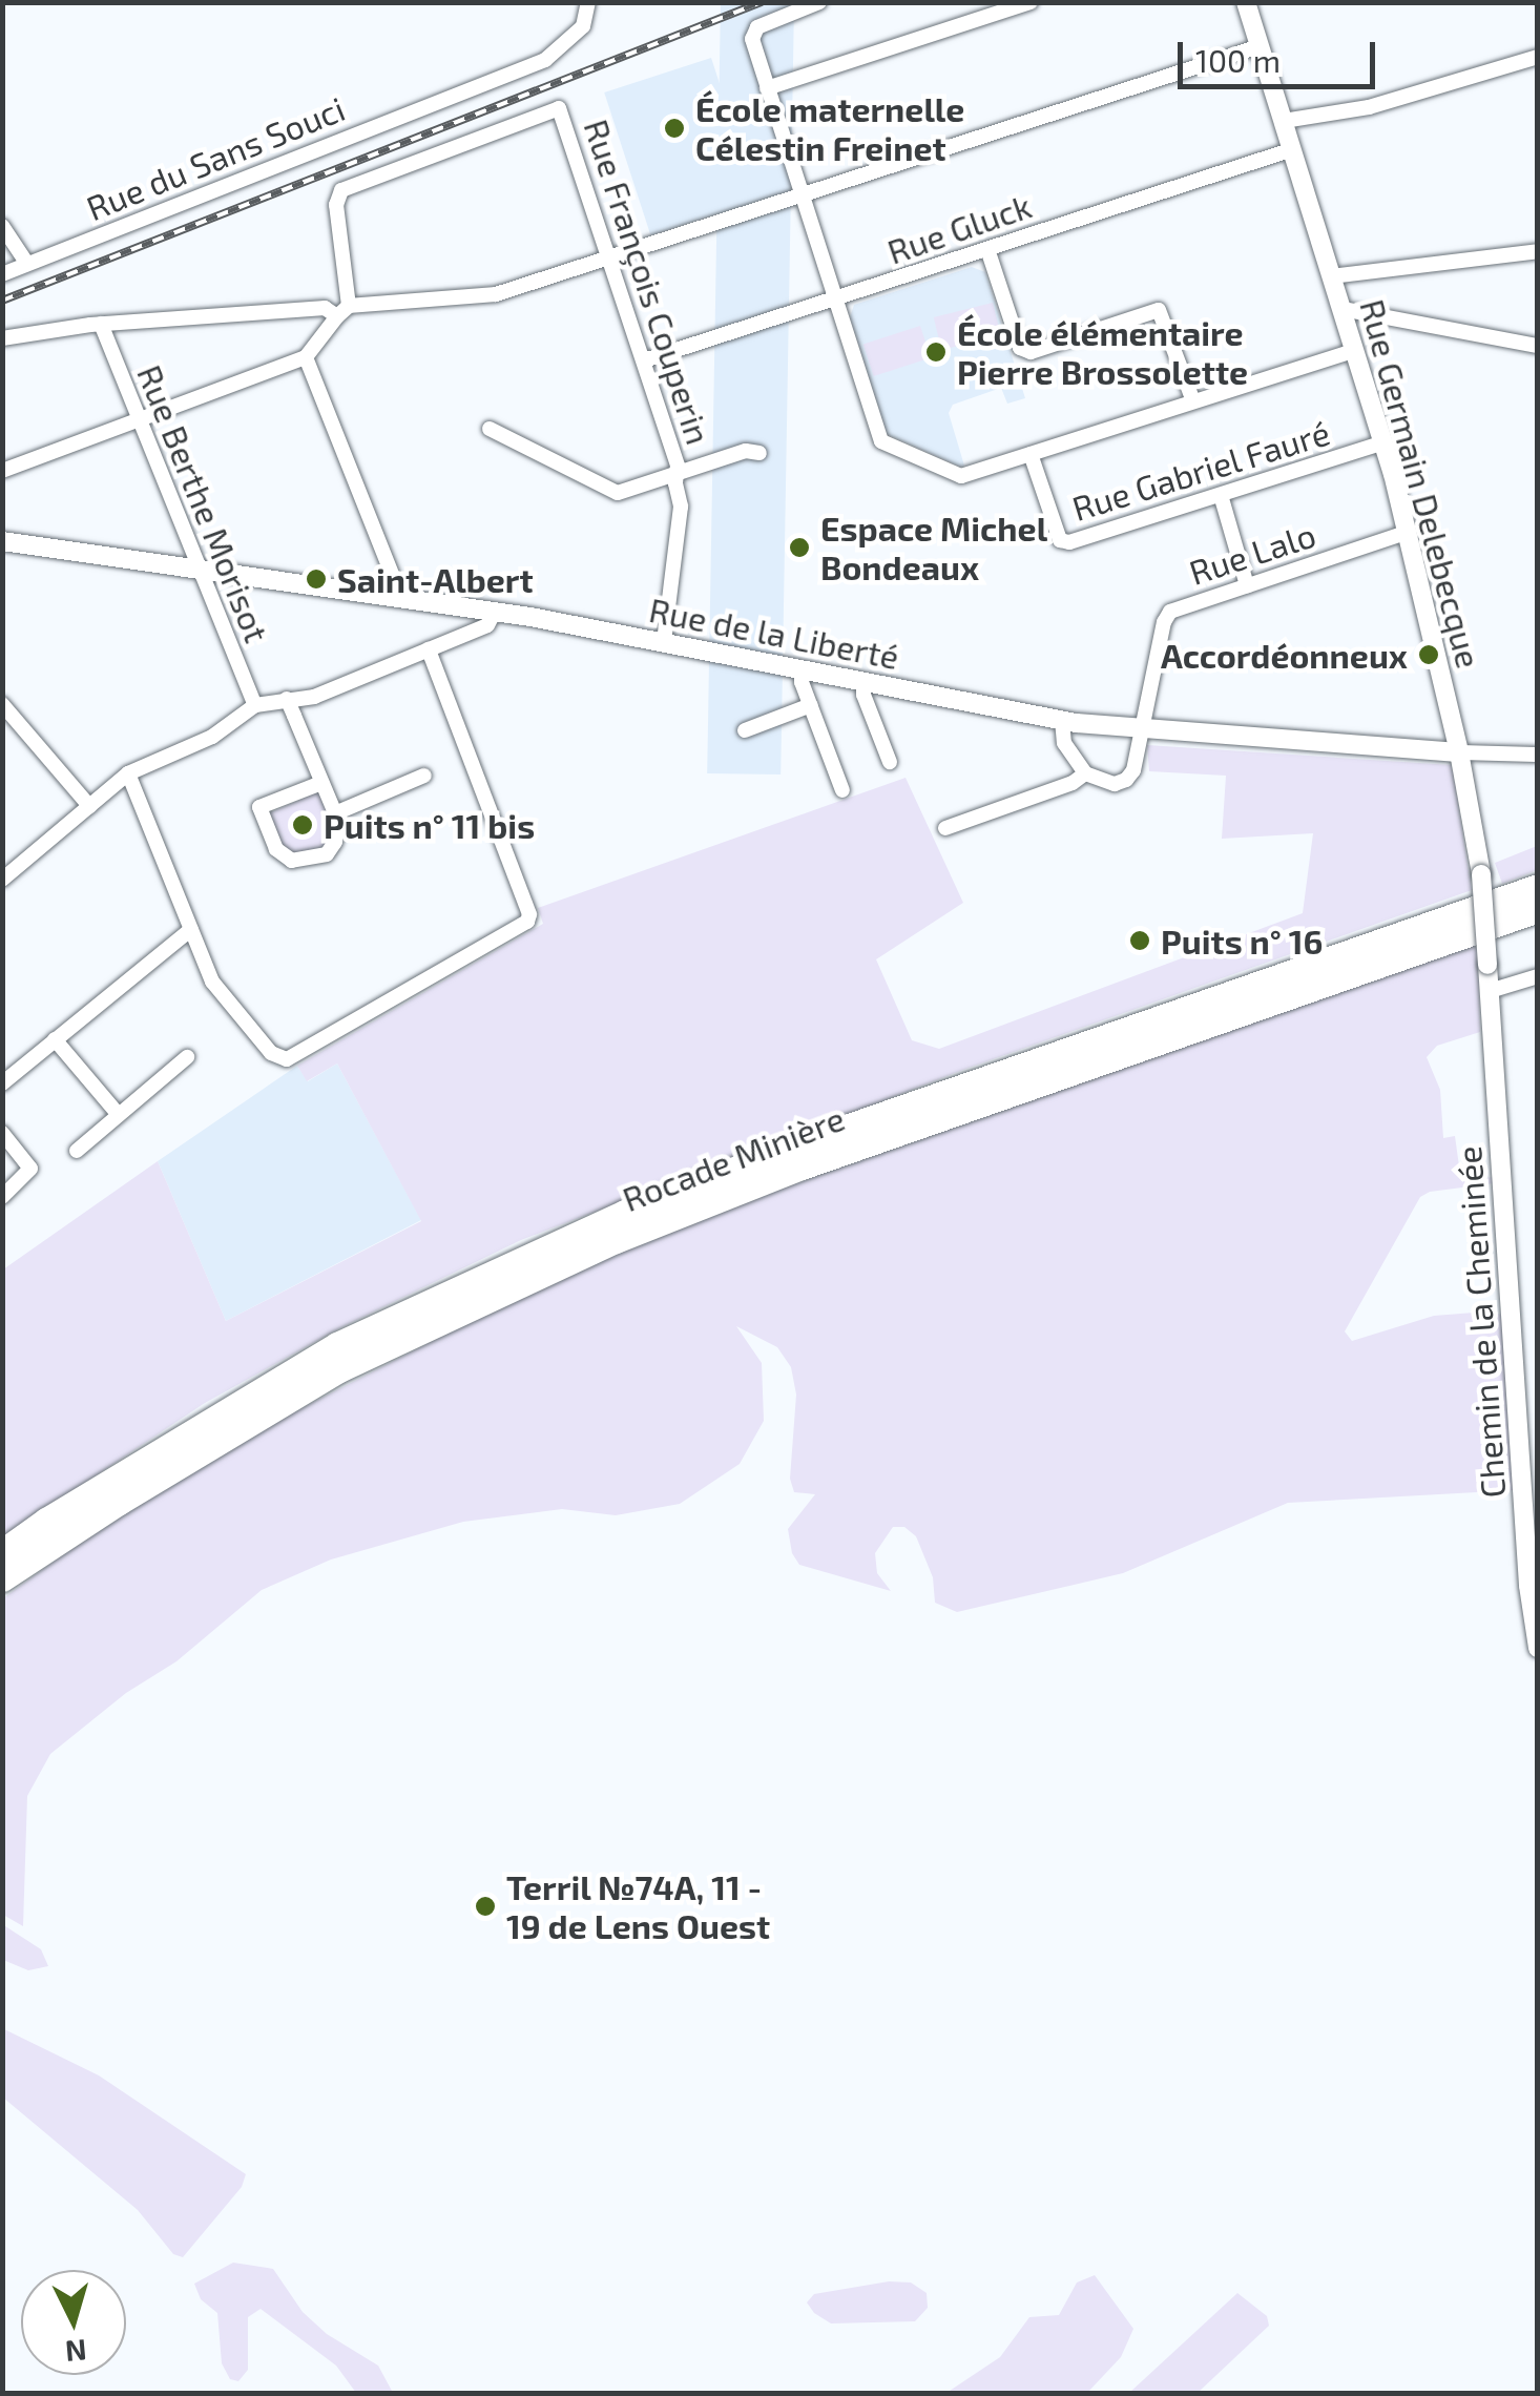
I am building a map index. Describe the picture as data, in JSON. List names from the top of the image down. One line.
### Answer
{"streets":{"highway":["Rocade Minière"],"street":["Rue du Sans Souci","Rue Gluck","Rue François Couperin","Rue Gabriel Fauré","Rue Germain Delebecque","Rue Berthe Morisot","Rue Lalo","Rue de la Liberté","Chemin de la Cheminée"]},"crossings":[["Rue Gluck","Rue François Couperin"],["Rue Gluck","Rue Germain Delebecque"],["Rue François Couperin","Rue de la Liberté"],["Rue Gabriel Fauré","Rue Germain Delebecque"],["Rue Germain Delebecque","Rue Lalo"],["Rue Germain Delebecque","Rue de la Liberté"],["Rue Germain Delebecque","Chemin de la Cheminée"],["Rue Berthe Morisot","Rue de la Liberté"],["Rue Lalo","Rue de la Liberté"]],"places":["École maternelle Célestin Freinet","École élémentaire Pierre Brossolette","Espace Michel Bondeaux","Saint-Albert","Accordéonneux","Puits n° 11 bis","Puits n° 16","Terril №74A, 11 - 19 de Lens Ouest"],"scale_bar":"100 m","north":"bottom"}
